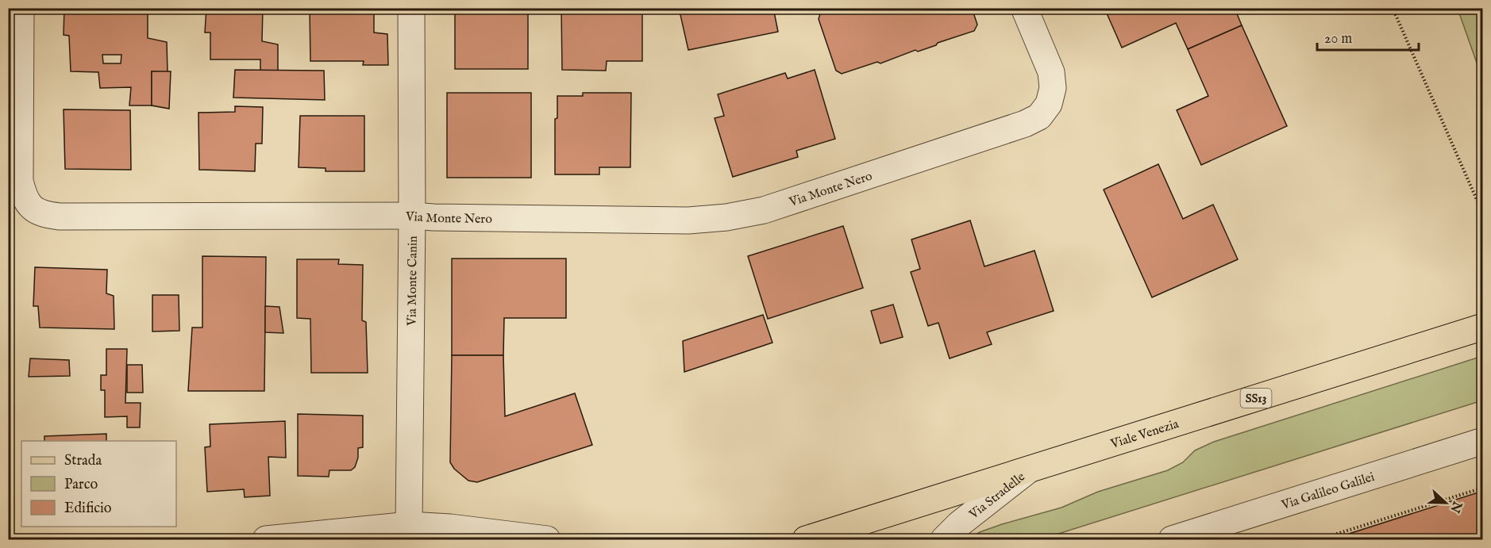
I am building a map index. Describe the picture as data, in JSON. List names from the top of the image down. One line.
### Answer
{"streets":{"main road":["SS13","Viale Venezia"],"street":["Via Monte Nero","Via Monte Canin","Via Galileo Galilei","Via Stradelle"]},"crossings":[["Via Monte Nero","Via Monte Canin"],["Viale Venezia","Via Stradelle"]],"legend":["Strada","Parco","Edificio"],"scale_bar":"20 m","north":"right"}
